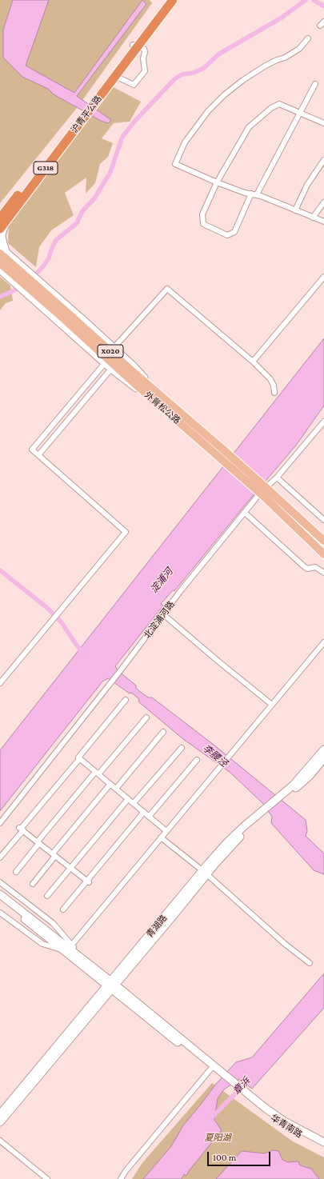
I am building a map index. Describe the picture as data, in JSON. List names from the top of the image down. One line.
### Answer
{"streets":{"highway":["沪青平公路","G318"],"main road":["X020","外青松公路","青湖路","华青南路"],"street":["北淀浦河路"]},"water":["淀浦河","李腰泾","章浜"],"parks":["夏阳湖"],"scale_bar":"100 m"}
